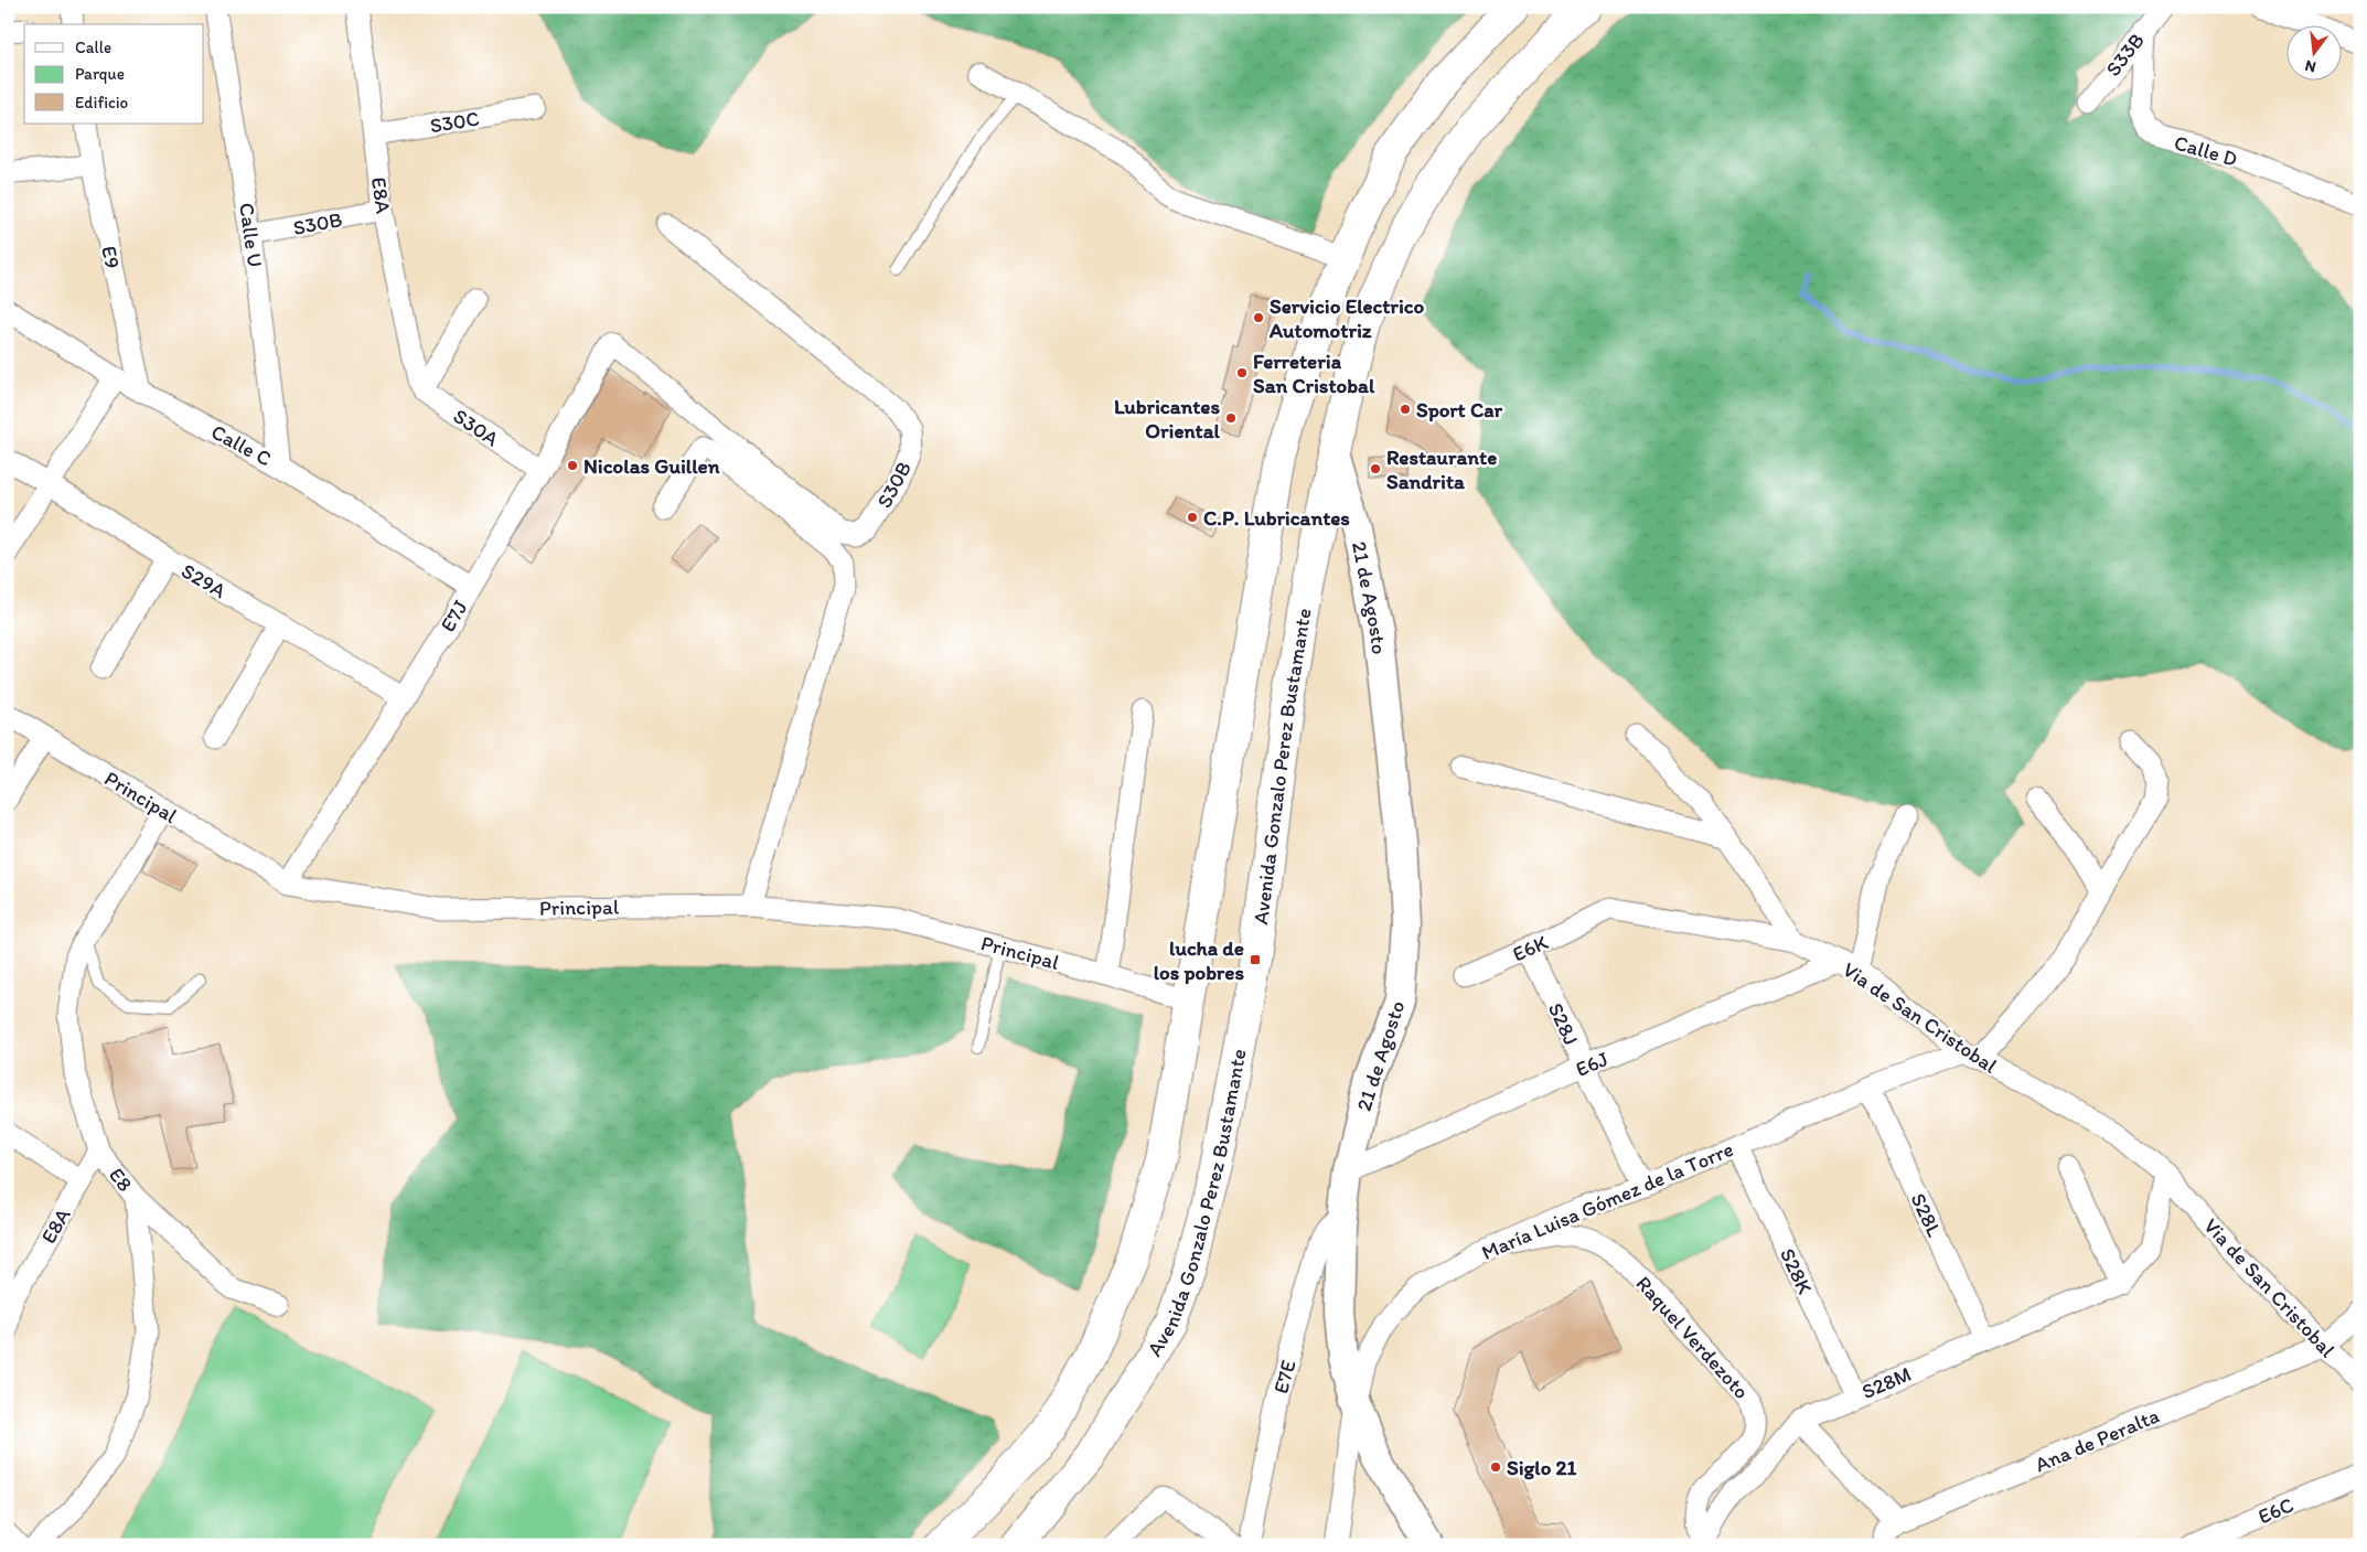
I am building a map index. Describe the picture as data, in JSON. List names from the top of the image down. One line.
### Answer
{"streets":{"main road":["Avenida Gonzalo Perez Bustamante"],"street":["S33B","S30C","Calle D","E8A","S30B","Calle U","E9","S30A","Calle C","S29A","21 de Agosto","E7J","Principal","E6K","Via de San Cristobal","S28J","E6J","E8","María Luisa Gómez de la Torre","S28L","S28K","Raquel Verdezoto","E7E","S28M","Ana de Peralta","E6C"]},"crossings":[["S33B","Calle D"],["S30C","E8A"],["E8A","S30B"],["E8A","S30A"],["E8A","E8"],["S30B","Calle U"],["S30B","E7J"],["Calle U","Calle C"],["E9","Calle C"],["S30A","E7J"],["Calle C","E7J"],["S29A","E7J"],["21 de Agosto","Avenida Gonzalo Perez Bustamante"],["21 de Agosto","E6J"],["21 de Agosto","María Luisa Gómez de la Torre"],["21 de Agosto","E7E"],["E7J","Principal"],["Avenida Gonzalo Perez Bustamante","Principal"],["Principal","E8"],["E6K","Via de San Cristobal"],["E6K","S28J"],["Via de San Cristobal","E6J"],["Via de San Cristobal","María Luisa Gómez de la Torre"],["Via de San Cristobal","S28M"],["Via de San Cristobal","Ana de Peralta"],["S28J","E6J"],["S28J","María Luisa Gómez de la Torre"],["María Luisa Gómez de la Torre","S28L"],["María Luisa Gómez de la Torre","S28K"],["María Luisa Gómez de la Torre","Raquel Verdezoto"],["S28L","S28M"],["S28K","S28M"],["Raquel Verdezoto","S28M"]],"places":{"other":["Servicio Electrico Automotriz","Ferreteria San Cristobal","Sport Car","Lubricantes Oriental","Nicolas Guillen","Restaurante Sandrita","C.P. Lubricantes","Siglo 21"],"transit":["lucha de los pobres"]},"legend":["Calle","Parque","Edificio"],"north":"bottom"}
